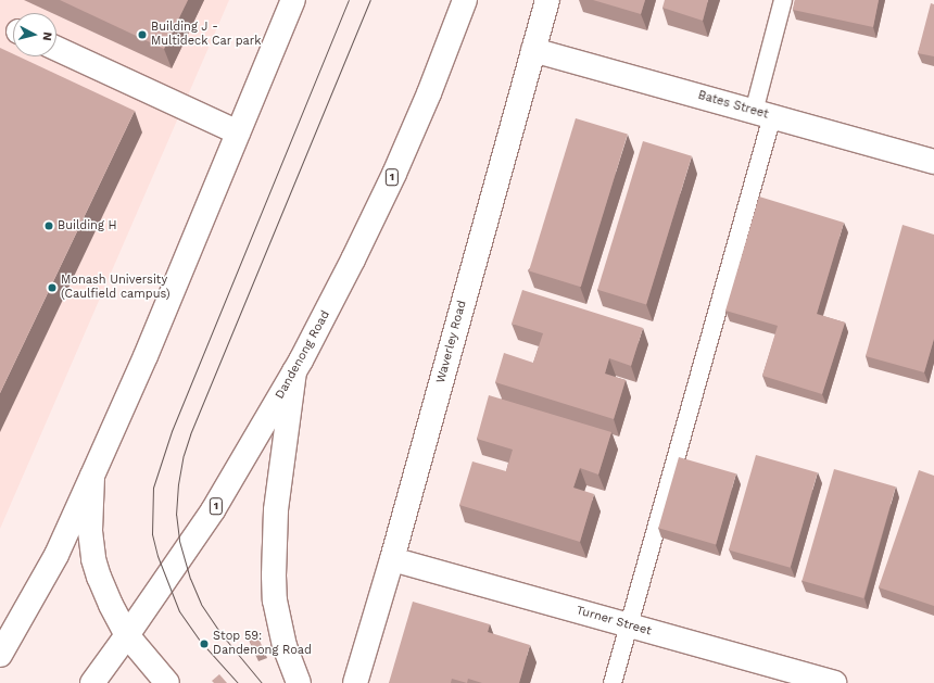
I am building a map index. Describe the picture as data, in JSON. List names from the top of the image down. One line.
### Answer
{"streets":{"main road":["Bates Street","1","Waverley Road","Dandenong Road","Turner Street"]},"crossings":[["Bates Street","Waverley Road"],["Waverley Road","Turner Street"]],"places":["Building J - Multideck Car park","Building H","Monash University (Caulfield campus)","Stop 59: Dandenong Road"],"north":"right"}
